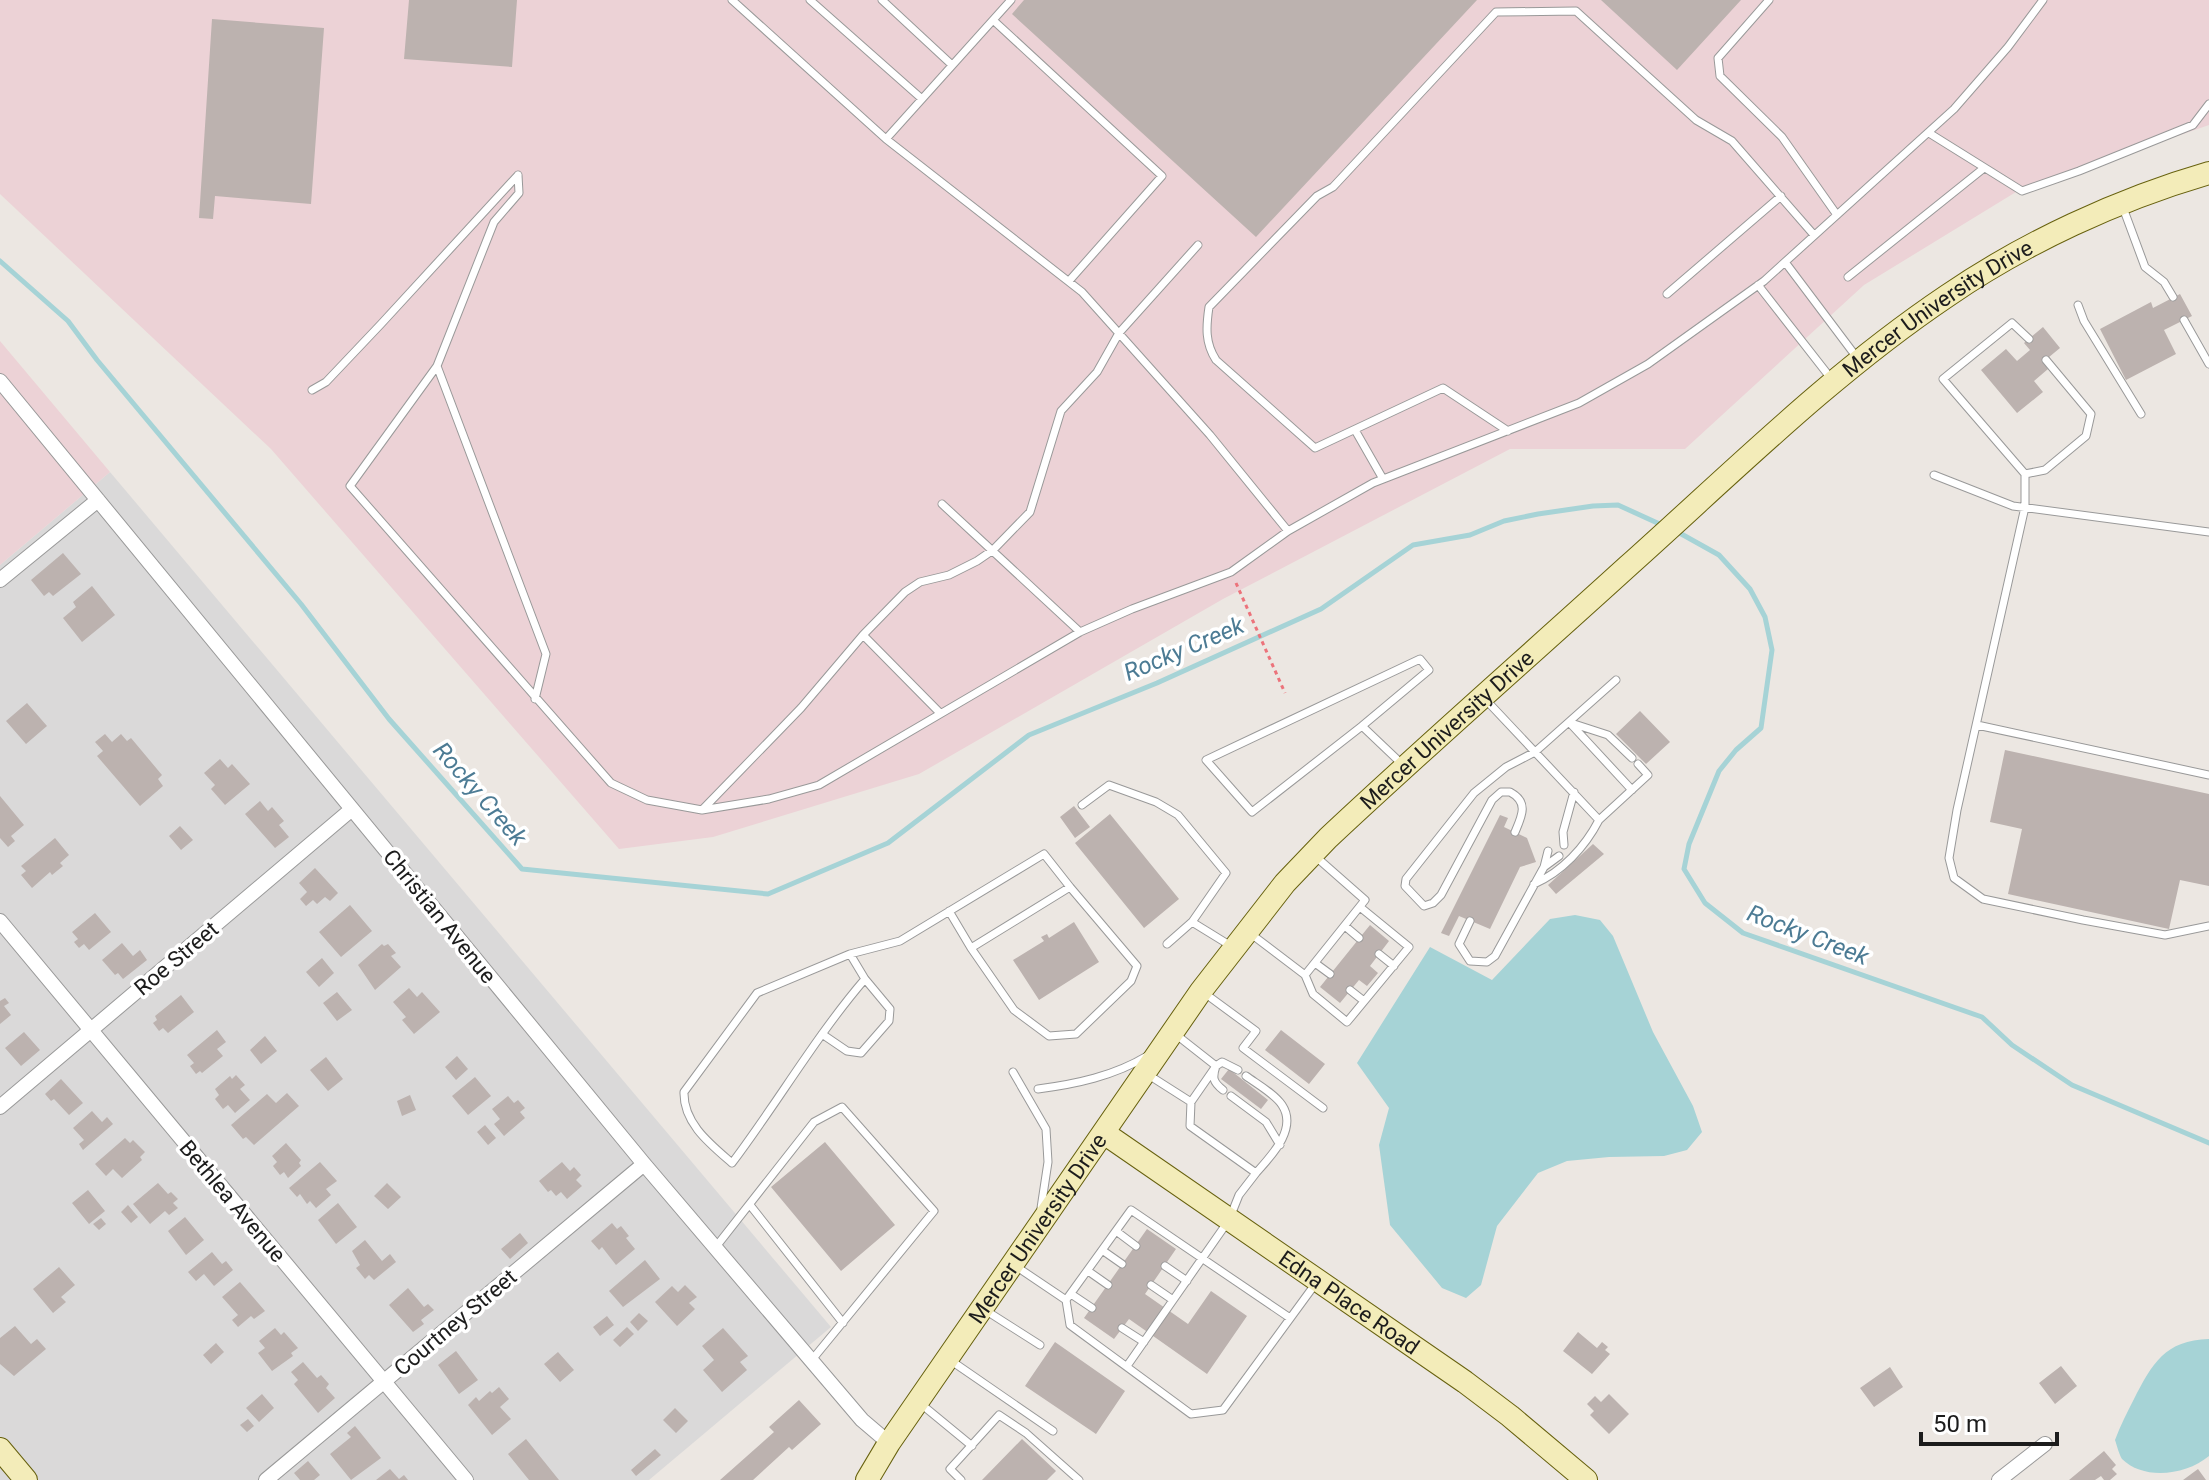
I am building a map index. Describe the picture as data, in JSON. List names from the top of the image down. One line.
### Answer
{"streets":{"main road":["Mercer University Drive","Edna Place Road"],"street":["Christian Avenue","Roe Street","Bethlea Avenue","Courtney Street"]},"crossings":[["Mercer University Drive","Christian Avenue"],["Mercer University Drive","Edna Place Road"],["Christian Avenue","Roe Street"],["Christian Avenue","Courtney Street"],["Roe Street","Bethlea Avenue"],["Bethlea Avenue","Courtney Street"]],"water":["Rocky Creek"],"scale_bar":"50 m"}
